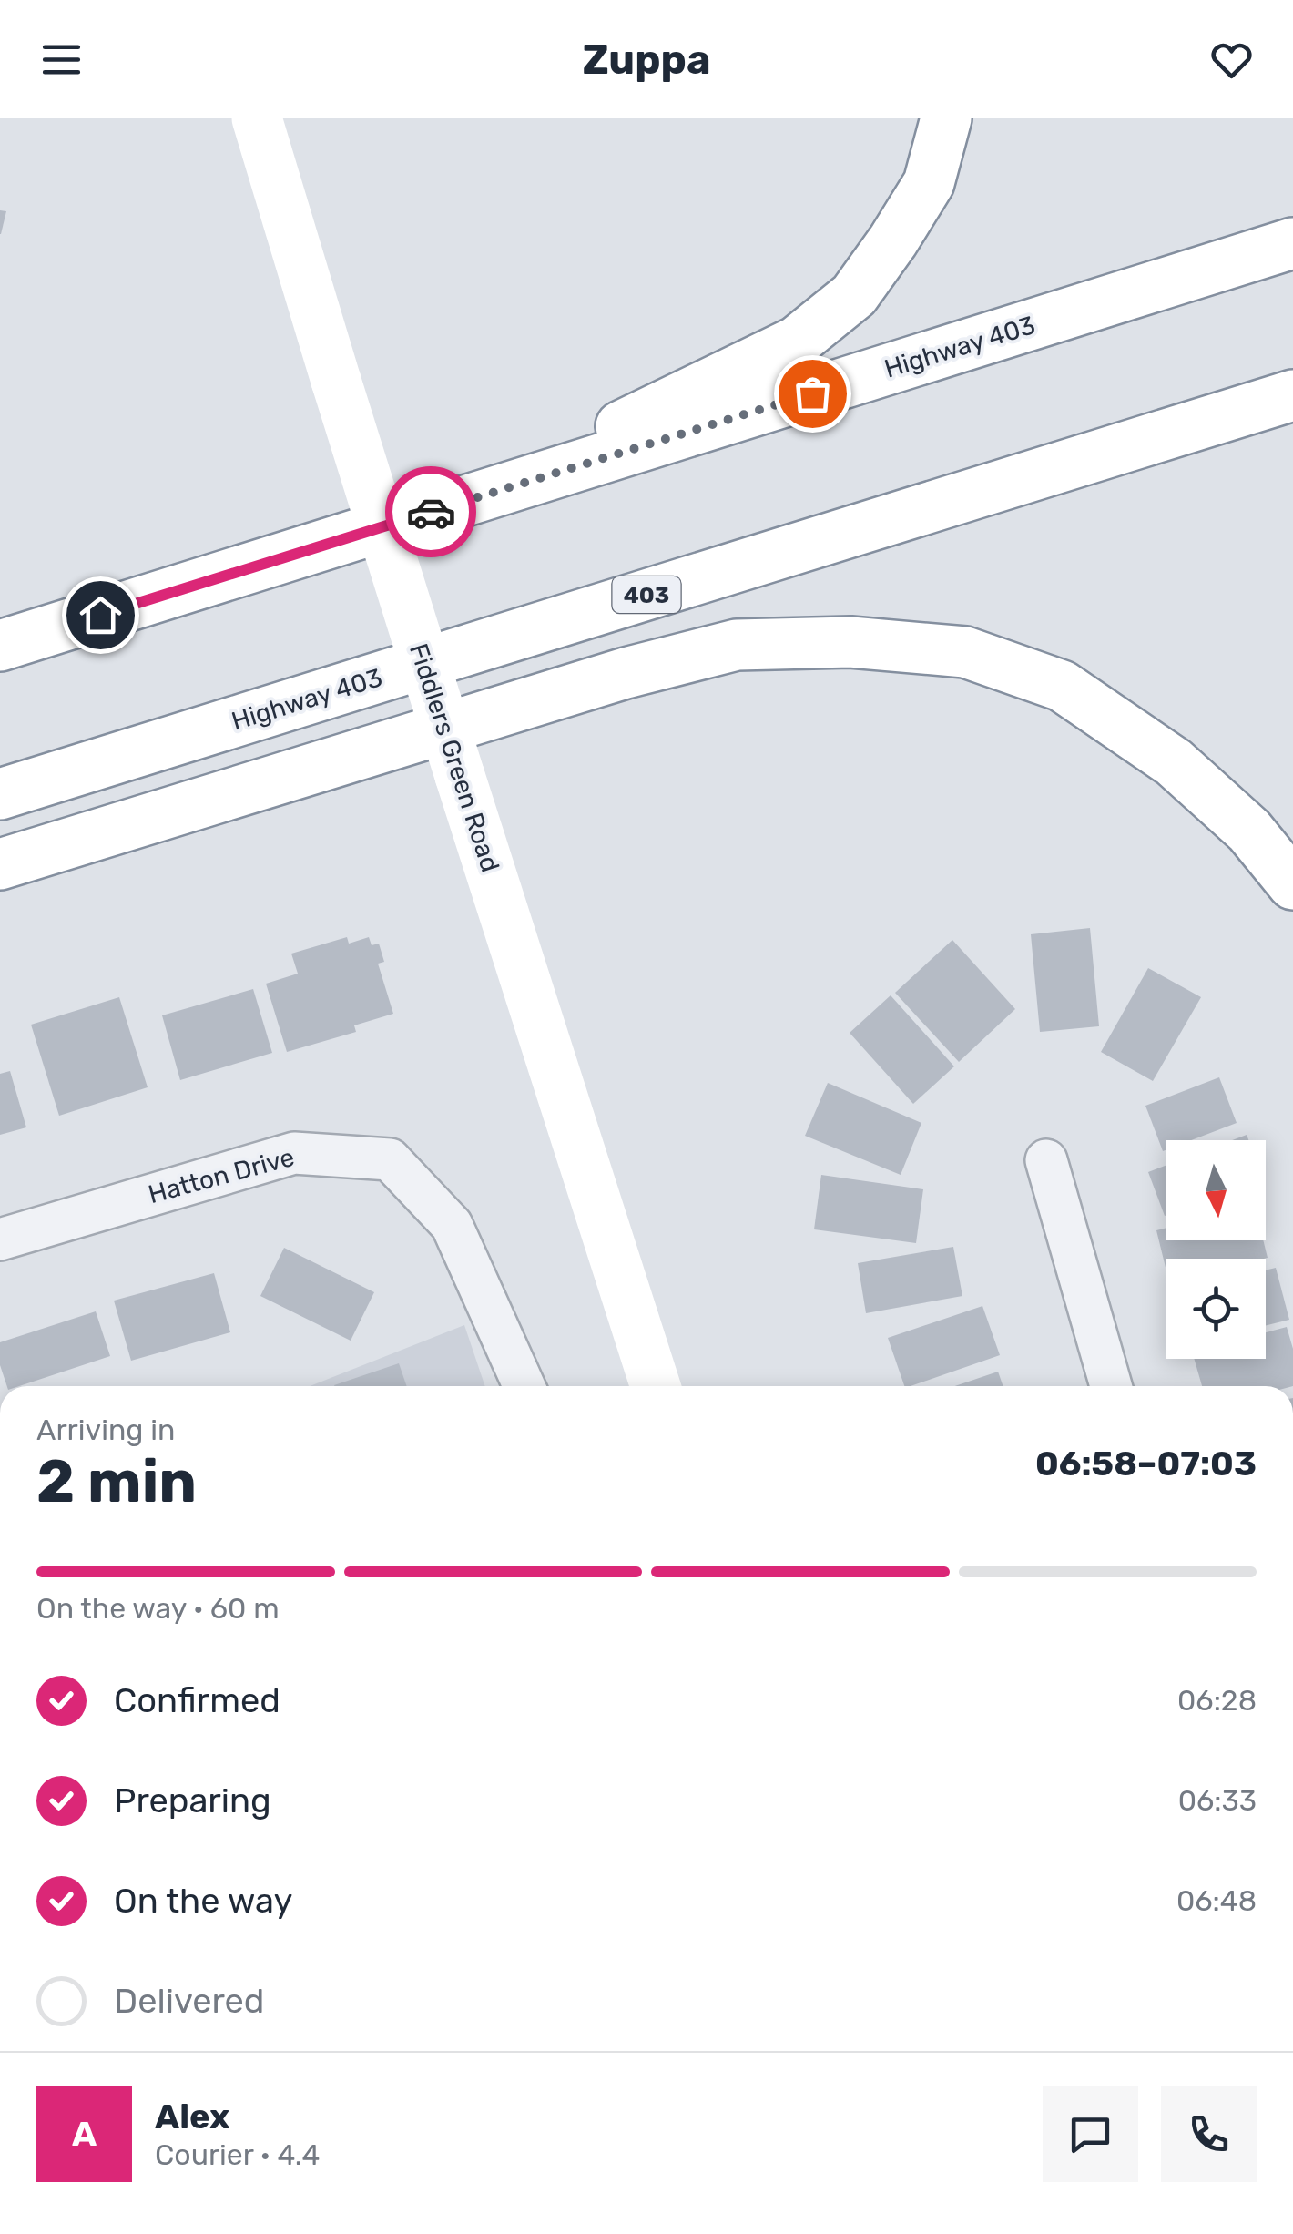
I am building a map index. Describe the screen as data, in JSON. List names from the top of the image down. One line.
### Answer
{"streets":{"main road":["Highway 403","403","Fiddlers Green Road"],"street":["Hatton Drive"]},"north":"bottom","page":{"header":"Zuppa","heading":["2 min","Arriving in","06:58–07:03"],"panel":["Alex","Courier · 4.4"],"bar":"On the way · 60 m","list":[["Confirmed","06:28"],["Preparing","06:33"],["On the way","06:48"],"Delivered"],"round":"A"}}
